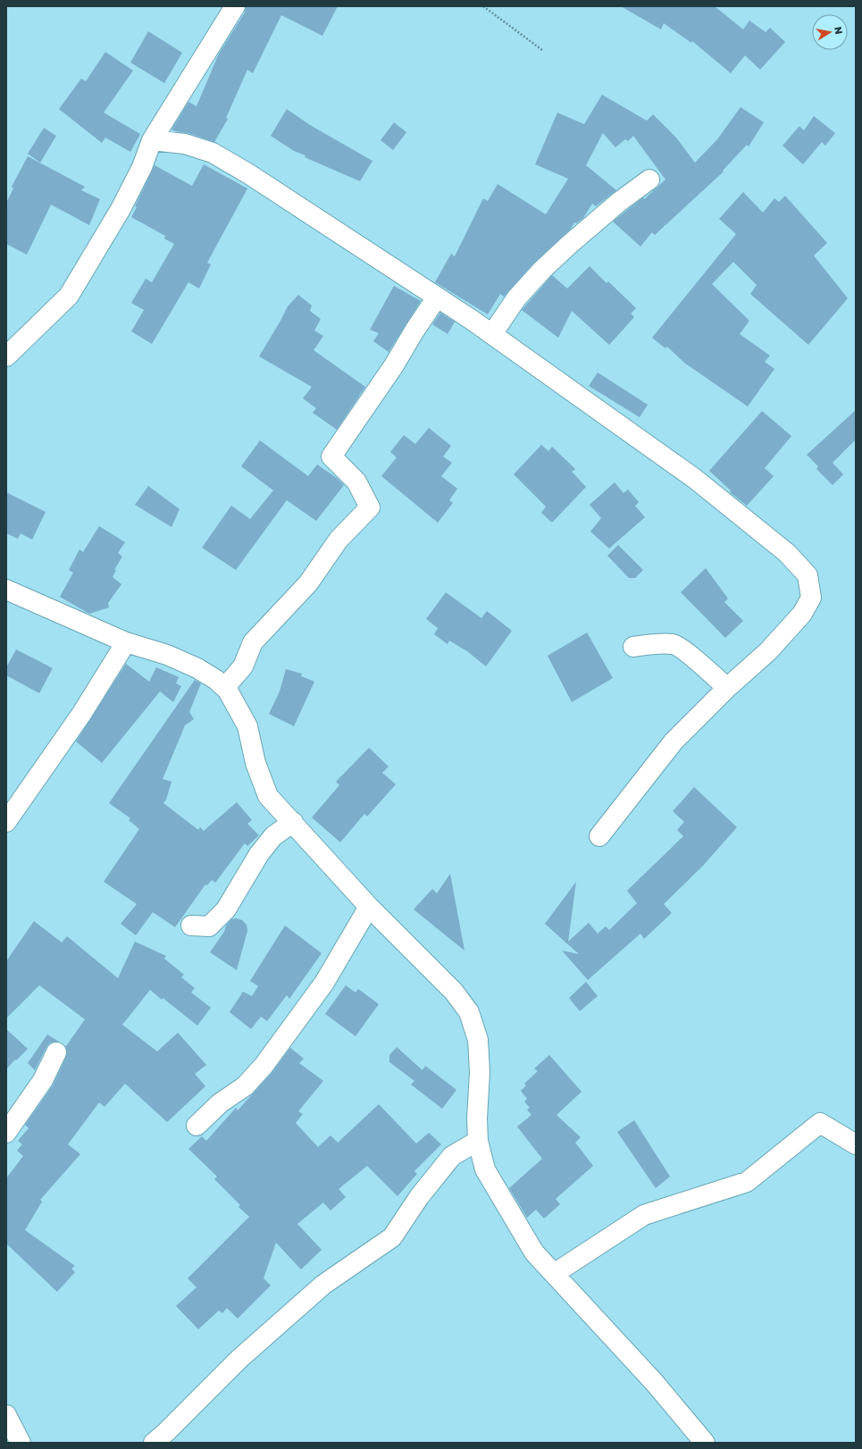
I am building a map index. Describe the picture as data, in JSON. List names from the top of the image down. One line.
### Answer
{"north":"right"}
